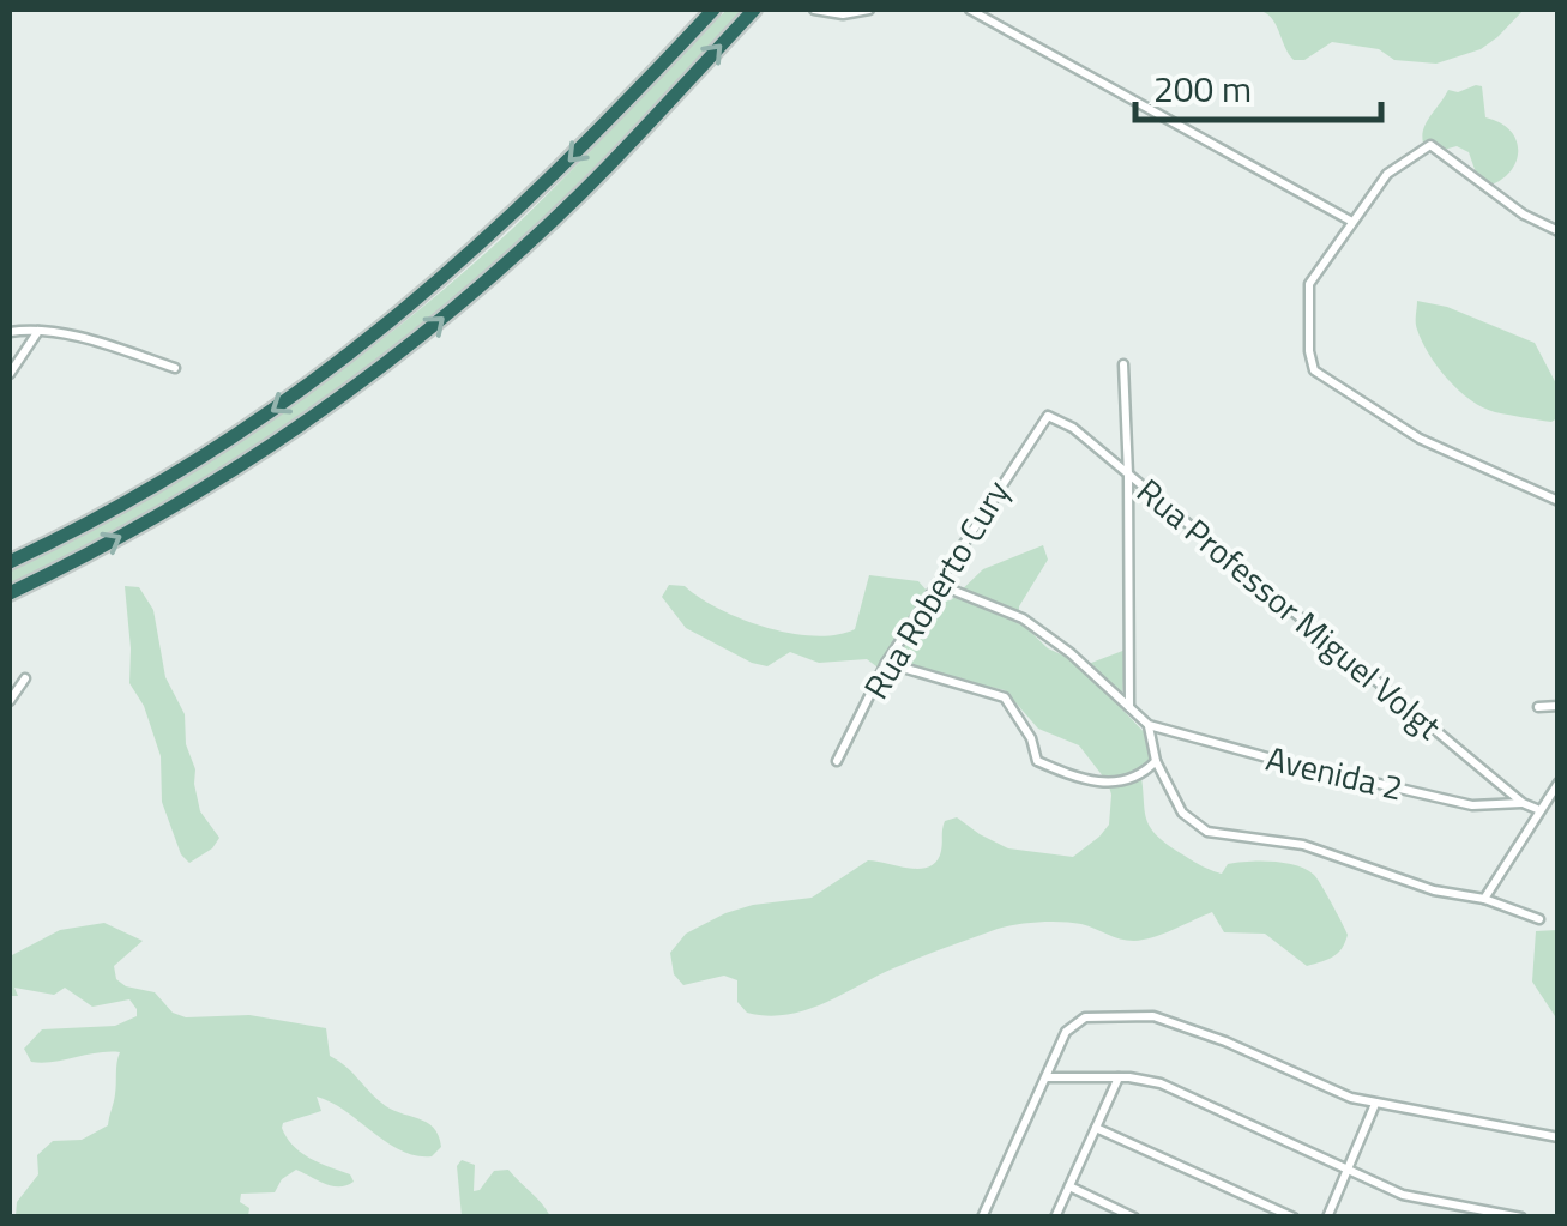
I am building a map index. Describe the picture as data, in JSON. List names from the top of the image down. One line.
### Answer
{"streets":{"street":["Rua Roberto Cury","Rua Professor Miguel Volgt","Avenida 2"]},"crossings":[["Rua Roberto Cury","Rua Professor Miguel Volgt"],["Rua Professor Miguel Volgt","Avenida 2"]],"scale_bar":"200 m"}
